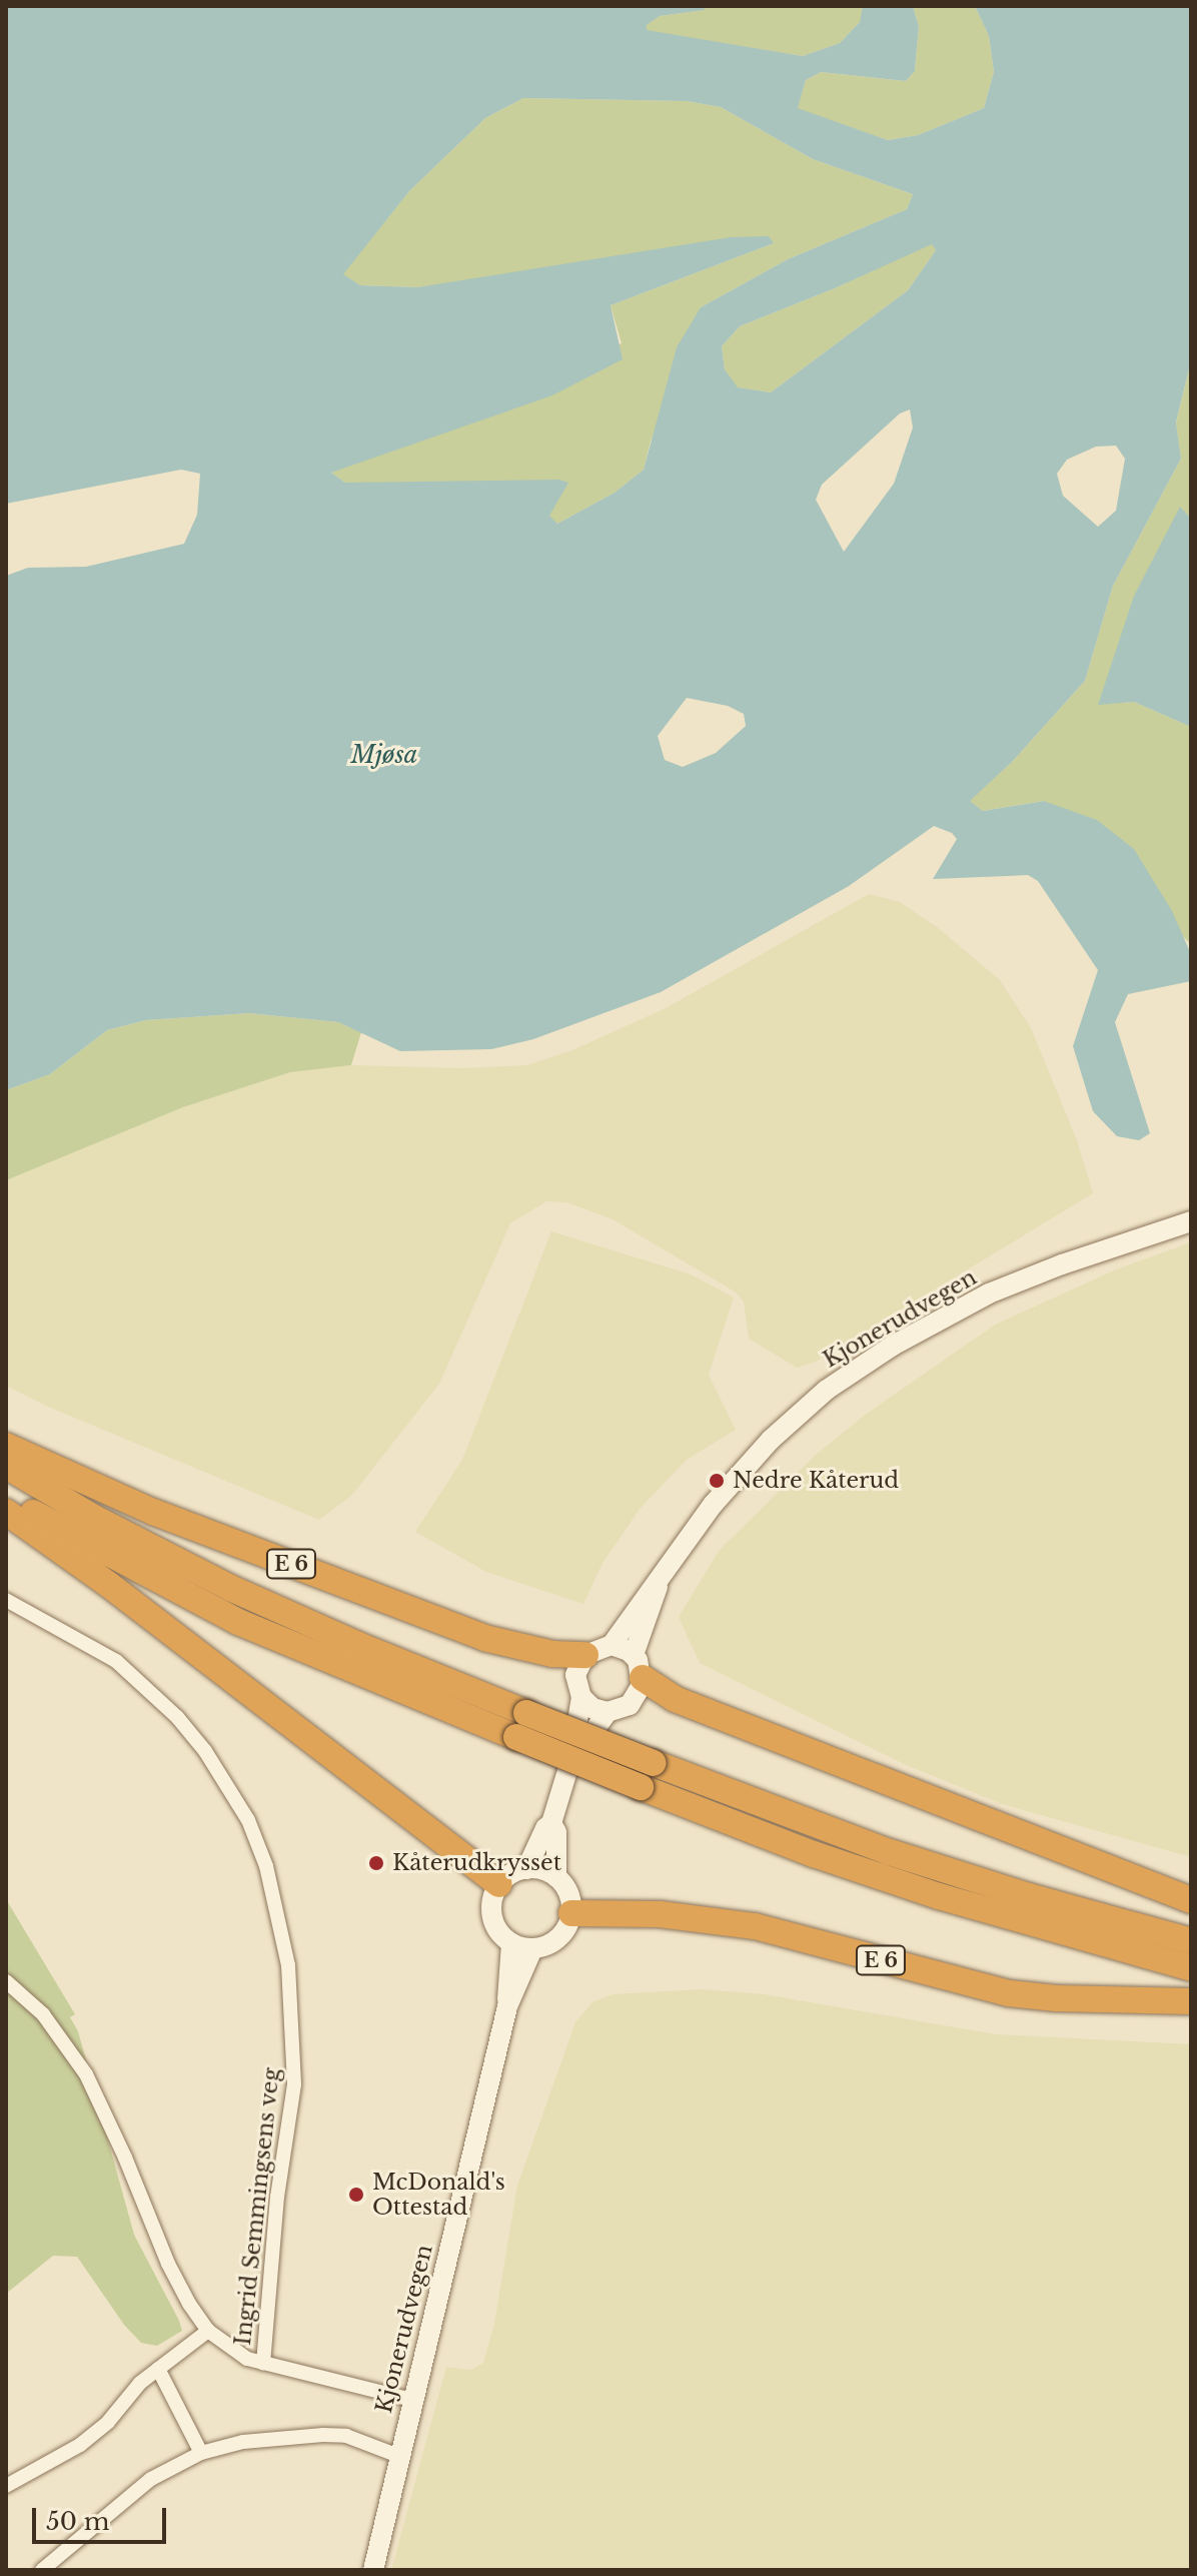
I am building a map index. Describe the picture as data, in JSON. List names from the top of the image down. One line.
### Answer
{"streets":{"highway":["E 6"],"main road":["Kjonerudvegen"],"street":["Ingrid Semmingsens veg"]},"crossings":[["Kjonerudvegen","E 6"],["Kjonerudvegen","Ingrid Semmingsens veg"]],"water":["Mjøsa"],"places":["Nedre Kåterud","Kåterudkrysset","McDonald's Ottestad"],"scale_bar":"50 m"}
